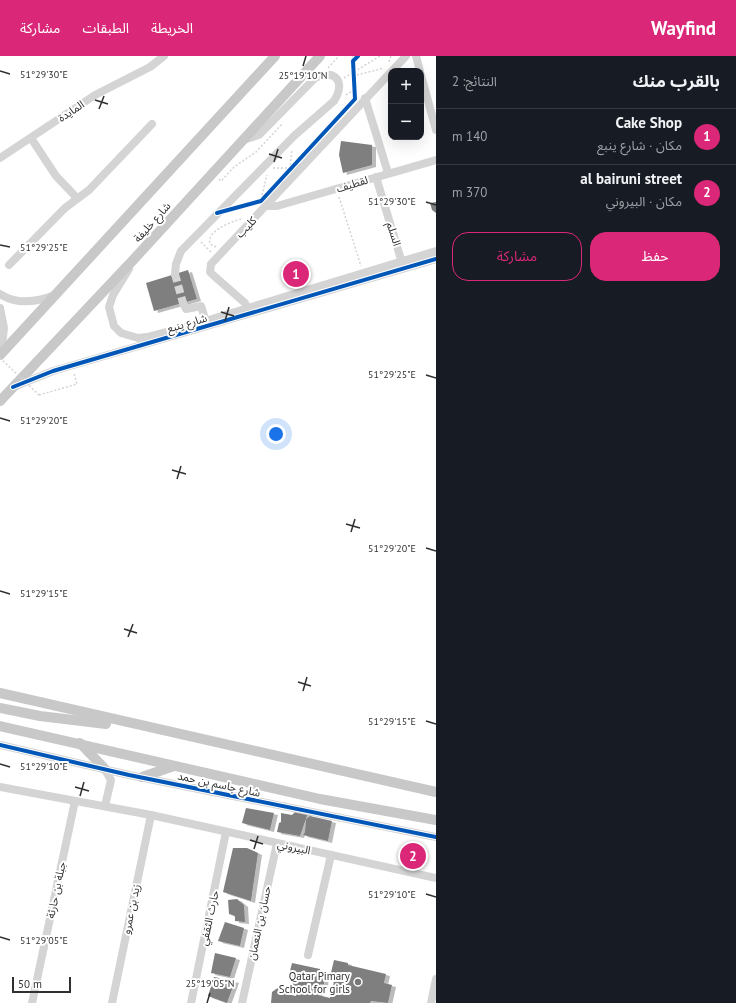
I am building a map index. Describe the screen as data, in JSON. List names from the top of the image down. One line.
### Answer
{"streets":{"main road":["شارع خليفة","شارع جاسم بن حمد"],"street":["المايدة","لقطيف","كليب","السلم","شارع ينبع","البيروني","جبلة بن حارثة","زيد بن عمرو","حارث الثقفي","حسان بن النعمان"]},"crossings":[["لقطيف","كليب"],["لقطيف","السلم"],["شارع خليفة","شارع ينبع"],["كليب","شارع ينبع"],["السلم","شارع ينبع"],["البيروني","جبلة بن حارثة"],["البيروني","زيد بن عمرو"],["البيروني","حارث الثقفي"],["البيروني","حسان بن النعمان"]],"places":["Qatar Pimary School for girls"],"scale_bar":"50 m","page":{"header":"Wayfind","nav":["الخريطة","الطبقات","مشاركة"],"heading":["بالقرب منك","النتائج: 2"],"map_buttons":["+","−"],"list":[{"mark":"1","name":"Cake Shop","note":"مكان · شارع ينبع","value":"140 m"},{"mark":"2","name":"al bairuni street","note":"مكان · البيروني","value":"370 m"}],"buttons":["حفظ","مشاركة"],"pins":["1","2"],"scale":"50 m"},"coordinates":["51°29'30\"E","25°19'10\"N","51°29'25\"E","51°29'20\"E","51°29'15\"E","51°29'10\"E","51°29'05\"E","25°19'05\"N"]}
